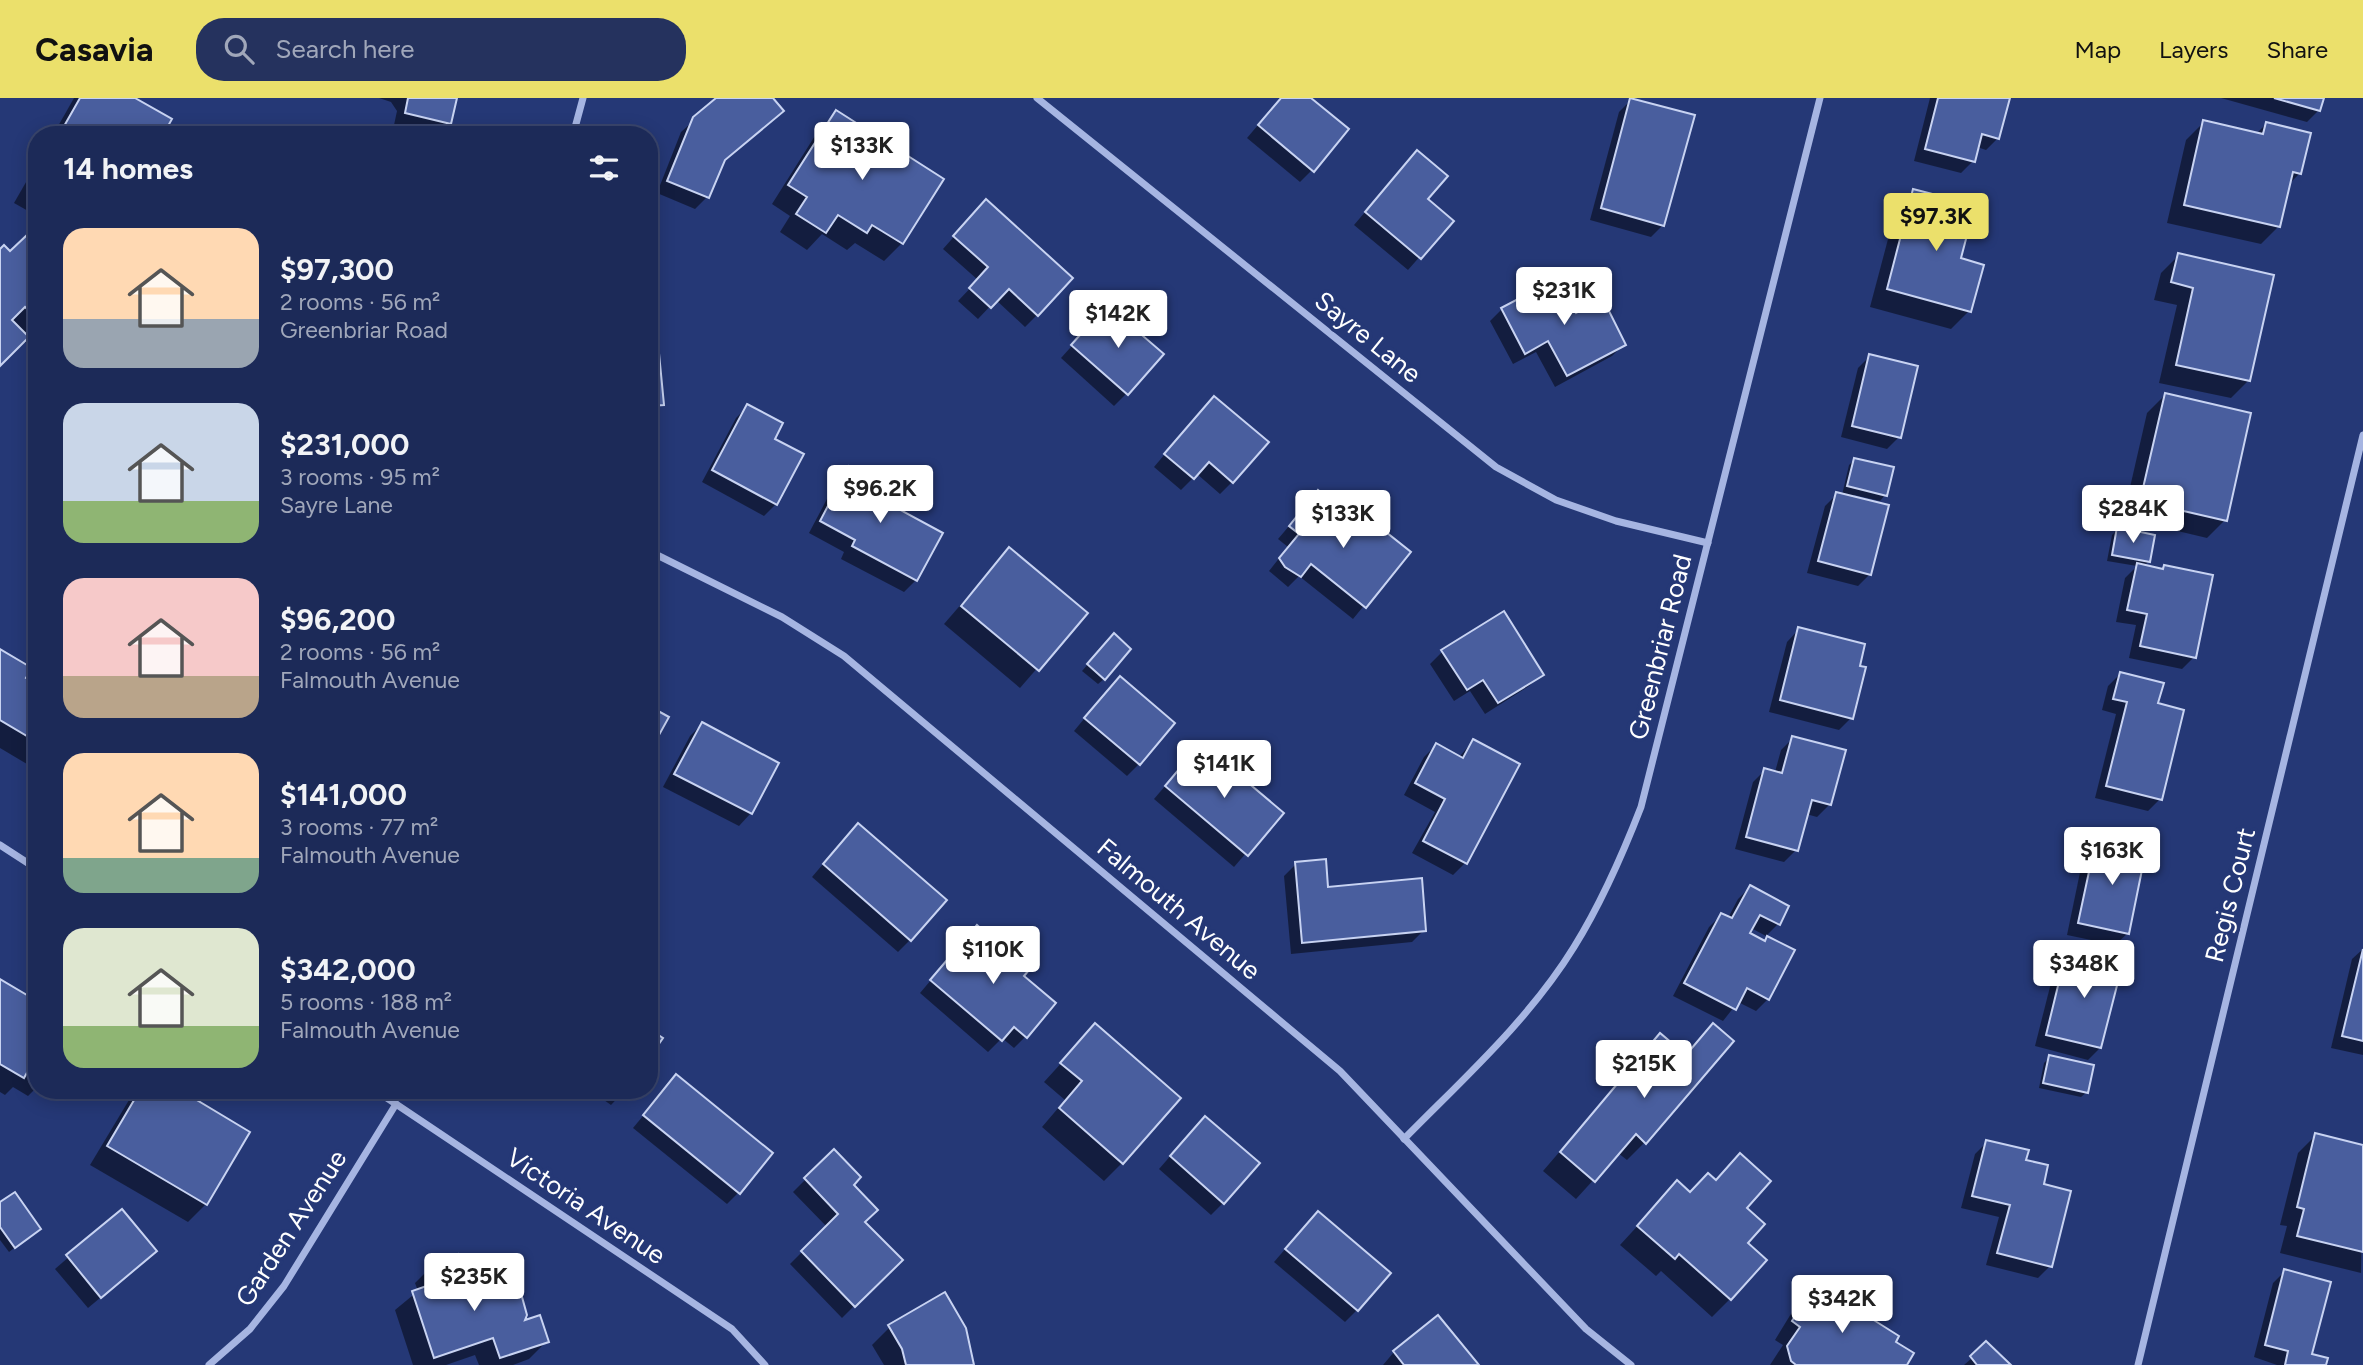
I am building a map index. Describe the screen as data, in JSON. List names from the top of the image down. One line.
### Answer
{"streets":{"street":["Sayre Lane","Greenbriar Road","Regis Court","Falmouth Avenue","Victoria Avenue","Garden Avenue"]},"crossings":[["Sayre Lane","Greenbriar Road"],["Greenbriar Road","Falmouth Avenue"],["Victoria Avenue","Garden Avenue"]],"page":{"header":"Casavia","search":"Search here","nav":["Map","Layers","Share"],"price":["$133K","$97.3K","$231K","$142K","$96.2K","$284K","$133K","$141K","$163K","$110K","$348K","$215K","$235K","$342K"],"heading":"14 homes","list":[{"name":"$97,300","note":"2 rooms · 56 m² · Greenbriar Road"},{"name":"$231,000","note":"3 rooms · 95 m² · Sayre Lane"},{"name":"$96,200","note":"2 rooms · 56 m² · Falmouth Avenue"},{"name":"$141,000","note":"3 rooms · 77 m² · Falmouth Avenue"},{"name":"$342,000","note":"5 rooms · 188 m² · Falmouth Avenue"}]}}
